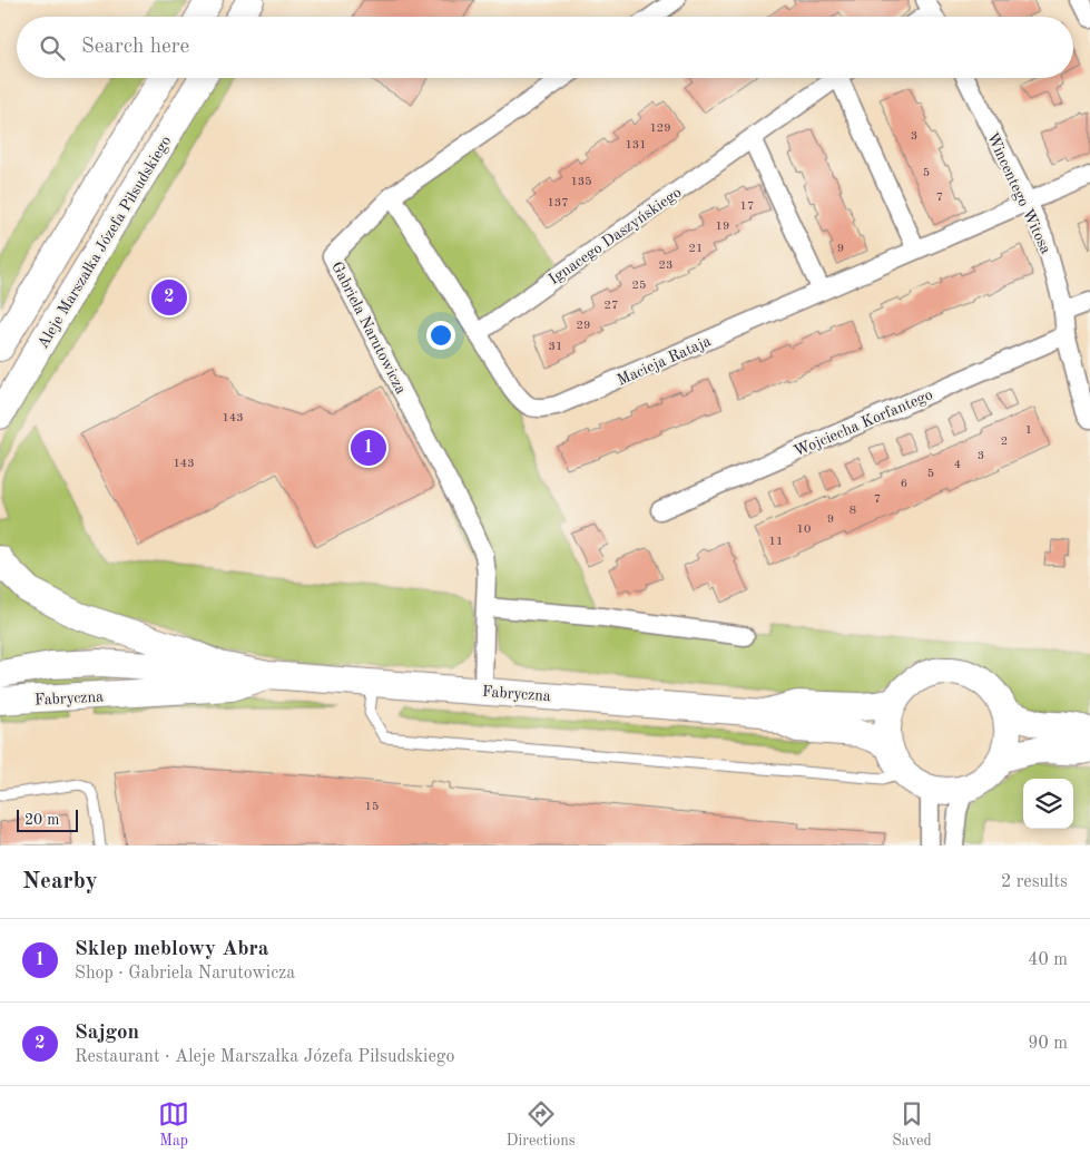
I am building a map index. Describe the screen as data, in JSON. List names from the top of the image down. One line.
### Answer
{"streets":{"street":["Wincentego Witosa","Ignacego Daszyńskiego","Aleje Marszałka Józefa Piłsudskiego","Gabriela Narutowicza","Macieja Rataja","Wojciecha Korfantego","Fabryczna"]},"crossings":[["Wincentego Witosa","Macieja Rataja"],["Wincentego Witosa","Wojciecha Korfantego"],["Ignacego Daszyńskiego","Macieja Rataja"],["Gabriela Narutowicza","Macieja Rataja"],["Gabriela Narutowicza","Fabryczna"]],"house_numbers":["129","3","131","5","135","7","137","17","19","21","9","23","25","27","29","31","143","1","2","3","143","4","5","6","7","8","9","10","11","15"],"scale_bar":"20 m","page":{"search":"Search here","pins":["2","1"],"scale":"20 m","heading":["Nearby","2 results"],"list":[{"mark":"1","name":"Sklep meblowy Abra","note":"Shop · Gabriela Narutowicza","value":"40 m"},{"mark":"2","name":"Sajgon","note":"Restaurant · Aleje Marszałka Józefa Piłsudskiego","value":"90 m"}],"nav":["Map","Directions","Saved"]}}
